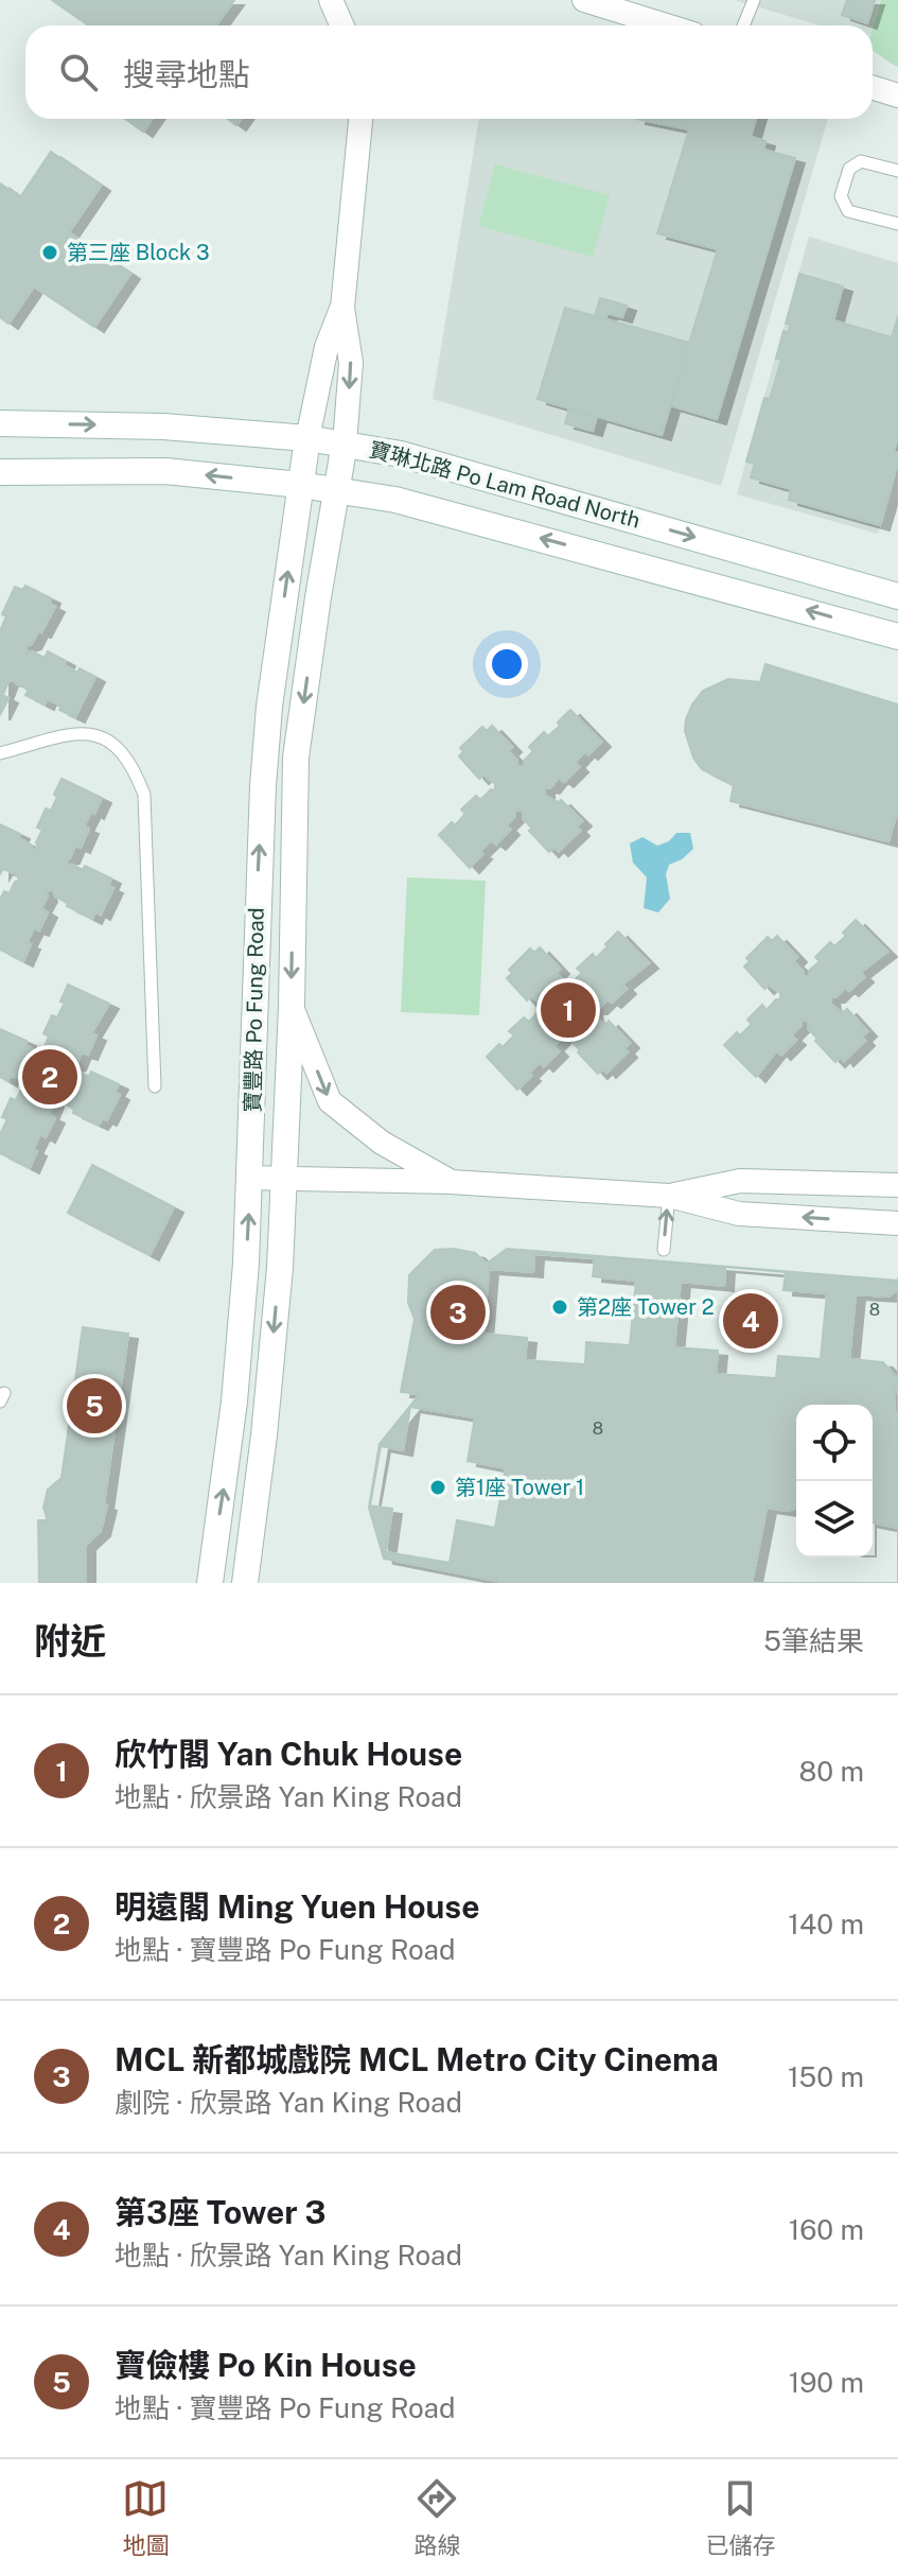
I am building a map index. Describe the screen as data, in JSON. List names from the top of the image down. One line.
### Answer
{"streets":{"street":["寶琳北路 Po Lam Road North","寶豐路 Po Fung Road"]},"crossings":[["寶琳北路 Po Lam Road North","寶豐路 Po Fung Road"]],"places":["第三座 Block 3","第2座 Tower 2","第1座 Tower 1"],"house_numbers":["8","8"],"page":{"search":"搜尋地點","pins":["1","2","3","4","5"],"heading":["附近","5筆結果"],"list":[{"mark":"1","name":"欣竹閣 Yan Chuk House","note":"地點 · 欣景路 Yan King Road","value":"80 m"},{"mark":"2","name":"明遠閣 Ming Yuen House","note":"地點 · 寶豐路 Po Fung Road","value":"140 m"},{"mark":"3","name":"MCL 新都城戲院 MCL Metro City Cinema","note":"劇院 · 欣景路 Yan King Road","value":"150 m"},{"mark":"4","name":"第3座 Tower 3","note":"地點 · 欣景路 Yan King Road","value":"160 m"},{"mark":"5","name":"寶儉樓 Po Kin House","note":"地點 · 寶豐路 Po Fung Road","value":"190 m"}],"nav":["地圖","路線","已儲存"]}}
